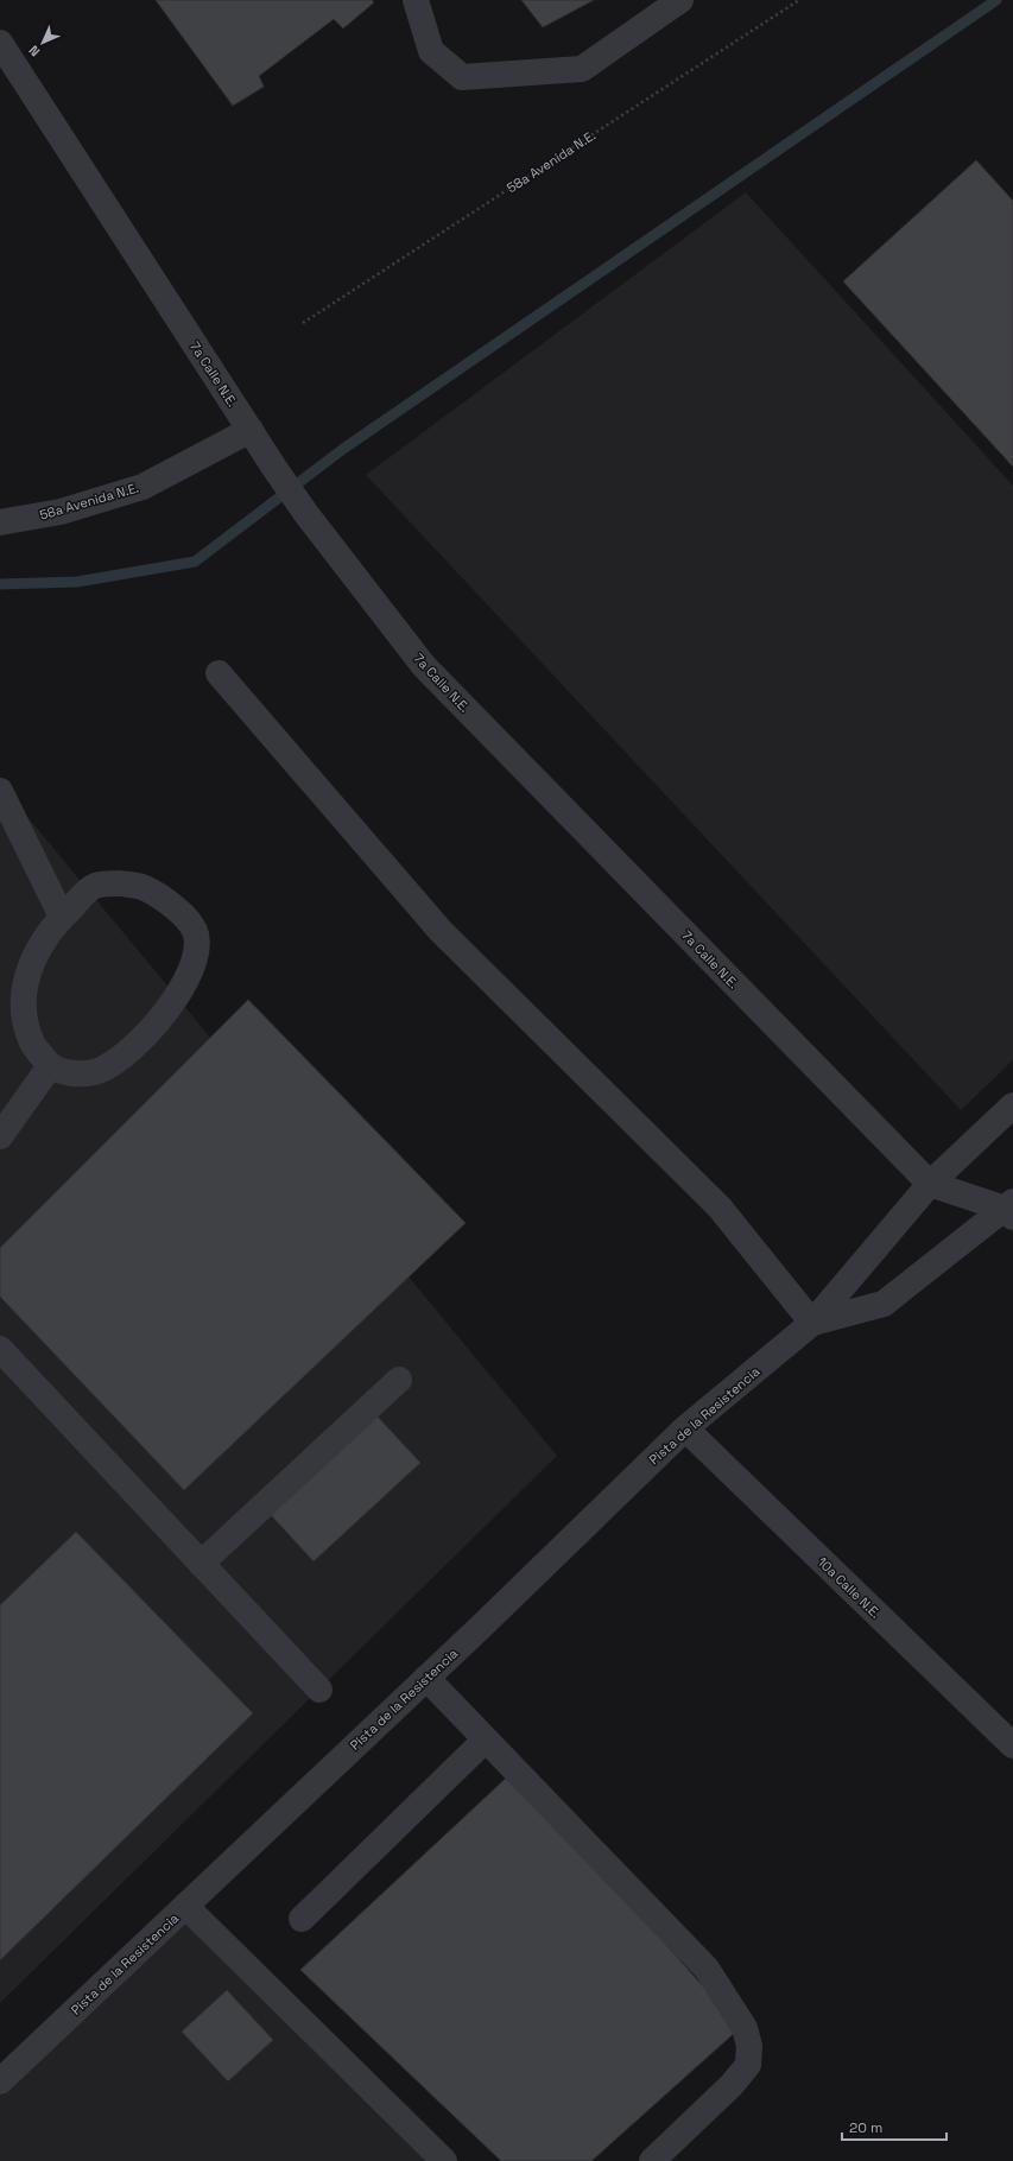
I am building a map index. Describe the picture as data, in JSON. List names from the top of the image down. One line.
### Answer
{"streets":{"street":["58a Avenida N.E.","7a Calle N.E.","Pista de la Resistencia","10a Calle N.E."]},"crossings":[["58a Avenida N.E.","7a Calle N.E."],["7a Calle N.E.","Pista de la Resistencia"],["Pista de la Resistencia","10a Calle N.E."]],"scale_bar":"20 m","north":"bottom left"}
